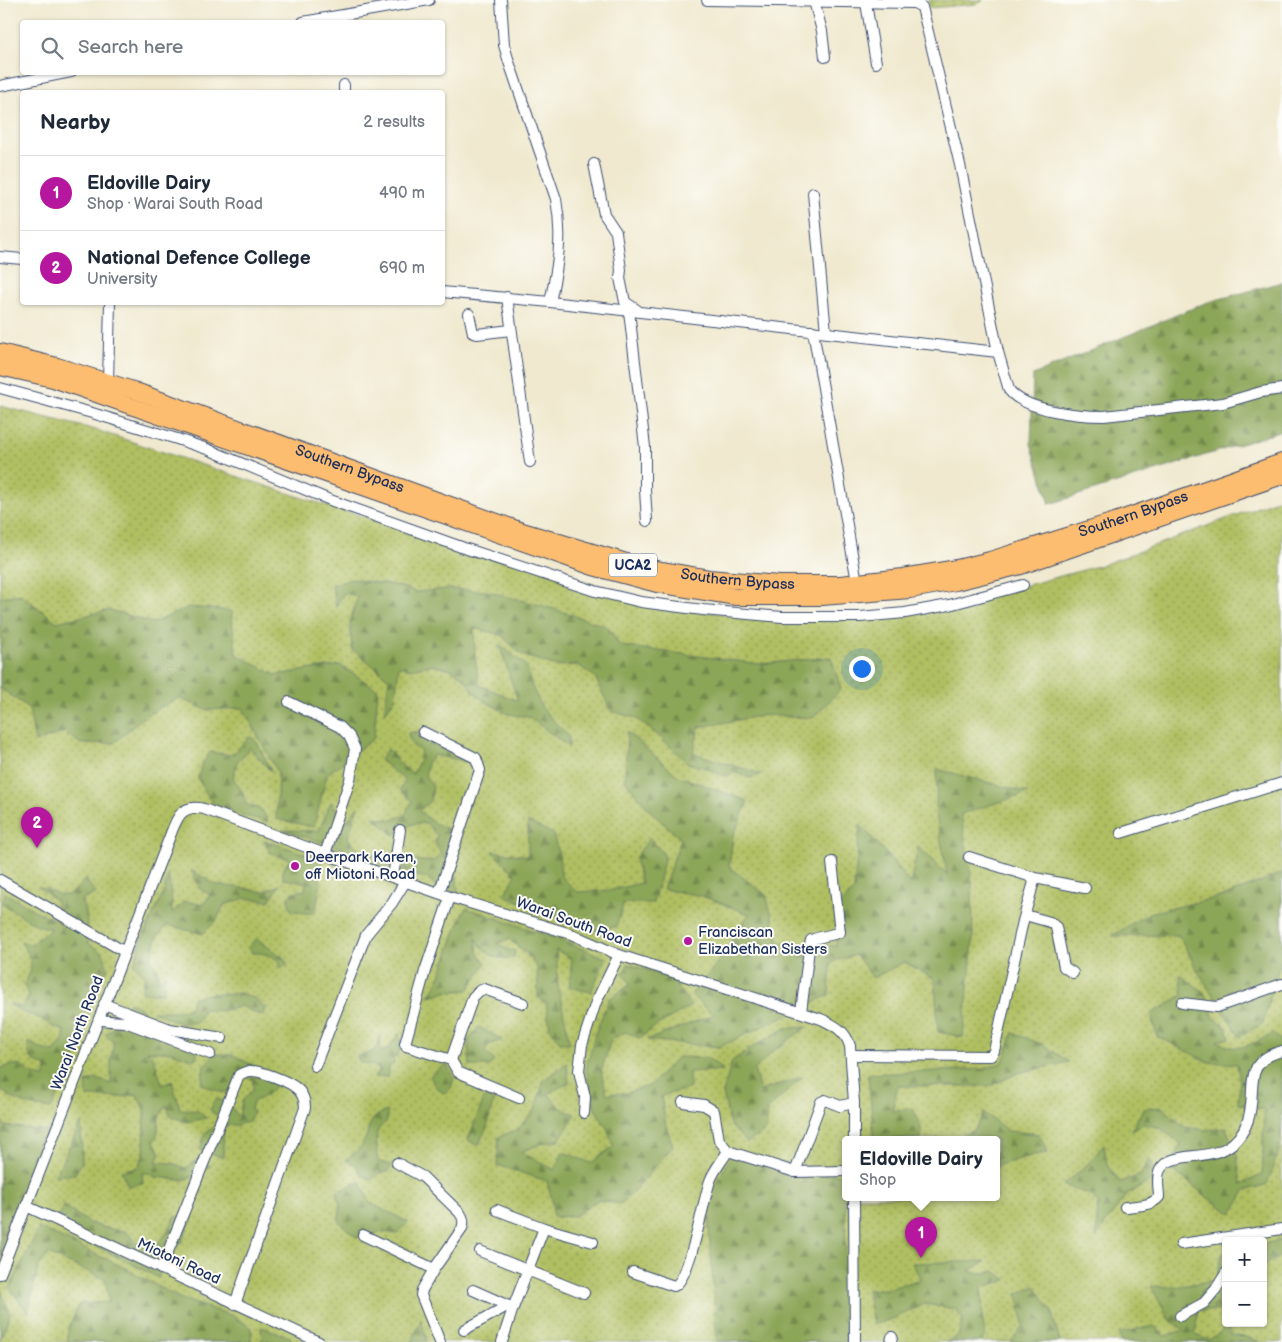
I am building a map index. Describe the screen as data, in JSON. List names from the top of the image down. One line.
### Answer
{"streets":{"highway":["Southern Bypass","UCA2"],"street":["Warai South Road","Warai North Road","Miotoni Road"]},"crossings":[["Warai South Road","Warai North Road"],["Warai North Road","Miotoni Road"]],"places":["Deerpark Karen, off Miotoni Road","Franciscan Elizabethan Sisters"],"page":{"search":"Search here","heading":["Nearby","2 results"],"list":[{"mark":"1","name":"Eldoville Dairy","note":"Shop · Warai South Road","value":"490 m"},{"mark":"2","name":"National Defence College","note":"University","value":"690 m"}],"pins":["2","1"],"popup":["Eldoville Dairy","Shop"],"map_buttons":["+","−"]}}
